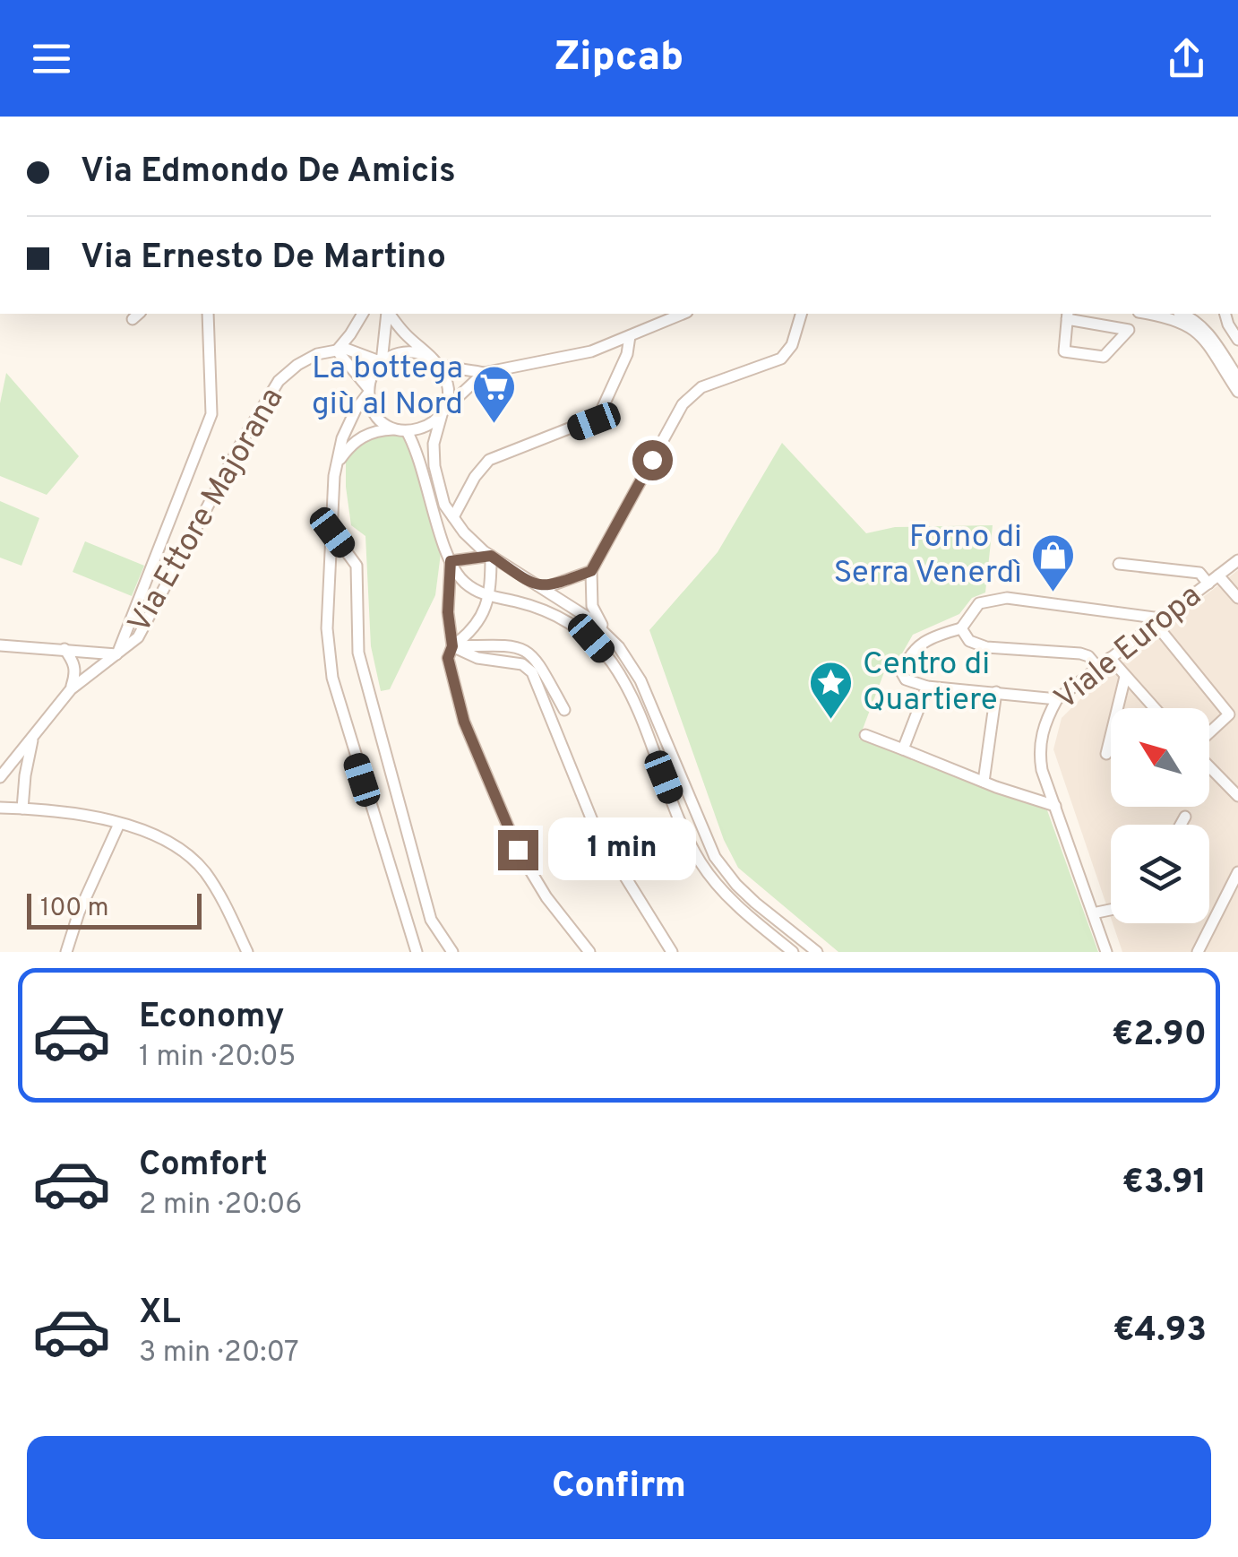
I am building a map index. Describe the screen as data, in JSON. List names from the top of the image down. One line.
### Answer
{"streets":{"street":["Via Ettore Majorana","Viale Europa"]},"places":{"supermarket":["La bottega giù al Nord"],"shop":["Forno di Serra Venerdì"],"place":["Centro di Quartiere"]},"scale_bar":"100 m","north":"top left","page":{"header":"Zipcab","banner":["Via Edmondo De Amicis","Via Ernesto De Martino"],"bubble":"1 min","scale":"100 m","list":[{"name":"Economy","note":"1 min · 20:05","value":"€2.90"},{"name":"Comfort","note":"2 min · 20:06","value":"€3.91"},{"name":"XL","note":"3 min · 20:07","value":"€4.93"}],"buttons":"Confirm"}}
